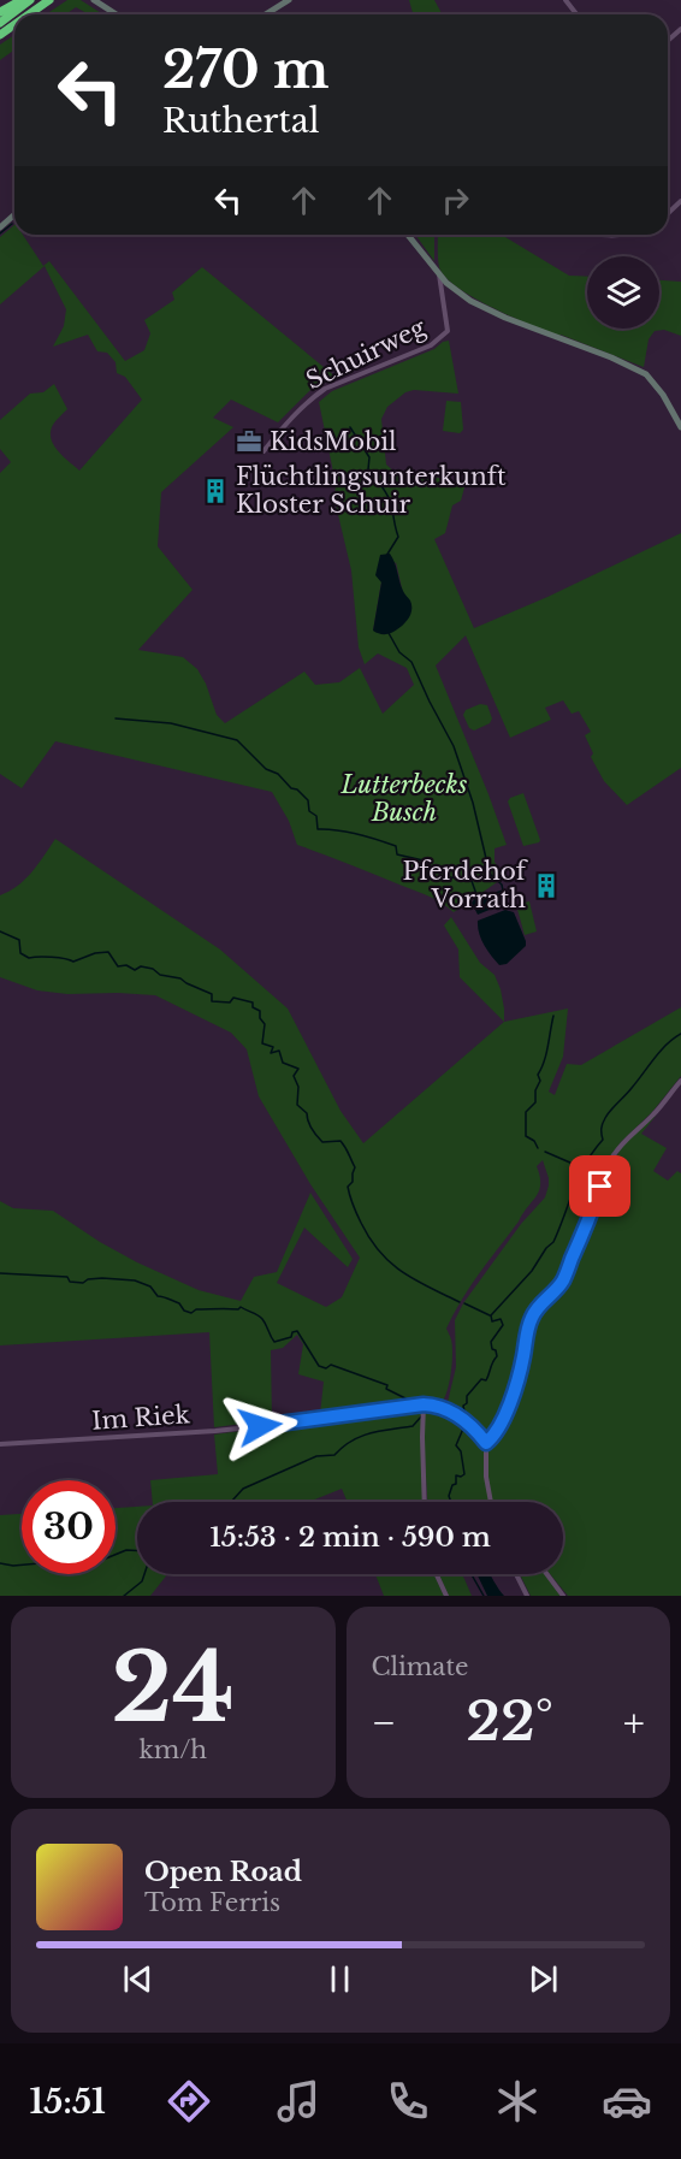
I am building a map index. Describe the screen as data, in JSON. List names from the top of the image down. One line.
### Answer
{"streets":{"main road":["Schuirweg"],"street":["Im Riek"]},"parks":["Lutterbecks Busch"],"places":{"office":["KidsMobil"],"building":["Flüchtlingsunterkunft Kloster Schuir","Pferdehof Vorrath"]},"page":{"turn":["270 m","Ruthertal"],"limit":"30","trip":"15:53 · 2 min · 590 m","tile":[["24","km/h"],"Climate"],"heat":["−","22°","+"],"song":["Open Road","Tom Ferris"],"tabs":"15:51"}}
